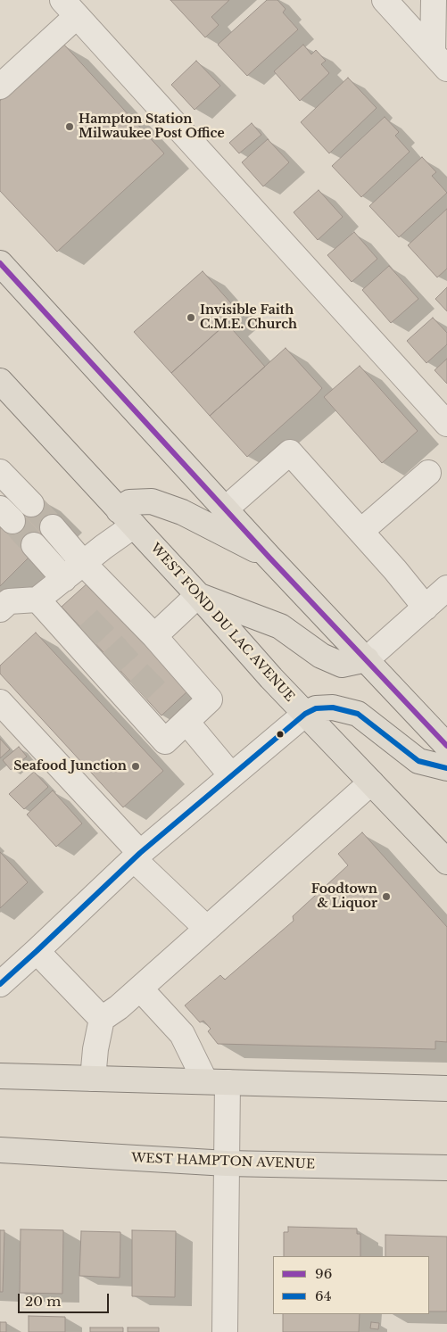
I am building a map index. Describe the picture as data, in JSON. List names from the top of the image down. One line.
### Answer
{"streets":{"main road":["WEST FOND DU LAC AVENUE","WEST HAMPTON AVENUE"]},"places":["Hampton Station Milwaukee Post Office","Invisible Faith C.M.E. Church","Seafood Junction","Foodtown & Liquor"],"lines":["transit line 96","transit line 64"],"legend":["96","64"],"scale_bar":"20 m"}
